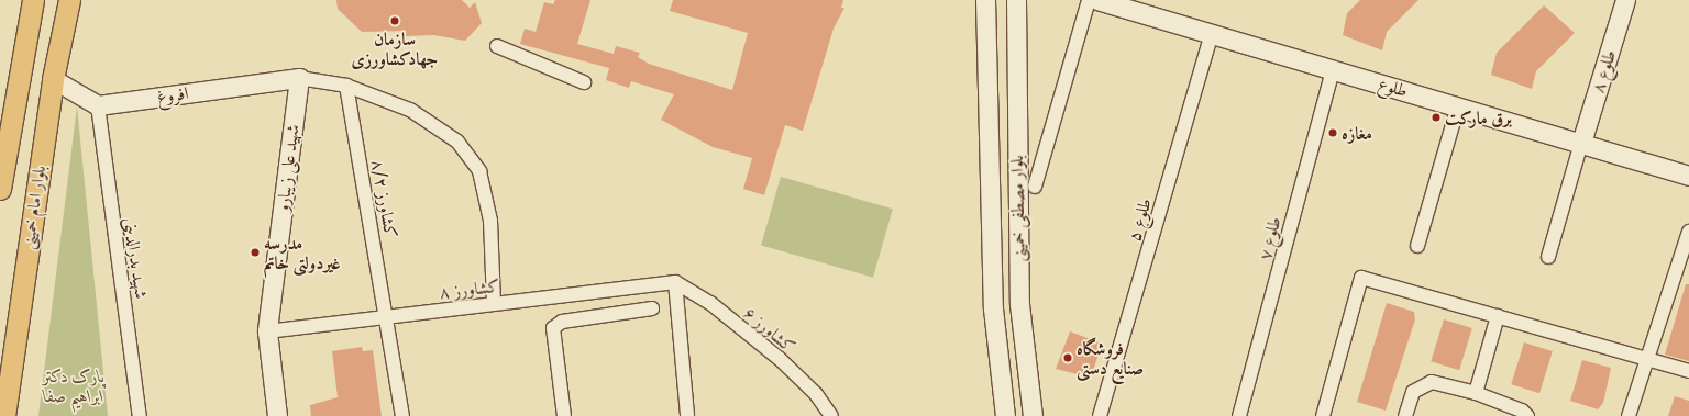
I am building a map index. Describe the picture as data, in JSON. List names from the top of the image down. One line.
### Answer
{"streets":{"main road":["بلوار امام خمینی"],"street":["طلوع ۸","طلوع","افروغ","شهید علی زیبارو","کشاورز ۸/۲","بلوار مصطفی خمینی","طلوع ۵","طلوع ۷","شهید بدرالدینی","کشاورز ۸","کشاورز ۶"]},"crossings":[["طلوع ۸","طلوع"],["طلوع","طلوع ۵"],["طلوع","طلوع ۷"],["افروغ","شهید علی زیبارو"],["افروغ","شهید بدرالدینی"],["شهید علی زیبارو","کشاورز ۸"],["کشاورز ۸/۲","کشاورز ۸"],["کشاورز ۸","کشاورز ۶"]],"parks":["پارک دکتر ابراهیم صفا"],"places":["سازمان جهادکشاورزی","برق مارکت","مغازه","مدرسه غیردولتی خاتم","فروشگاه صنایع دستی"]}
